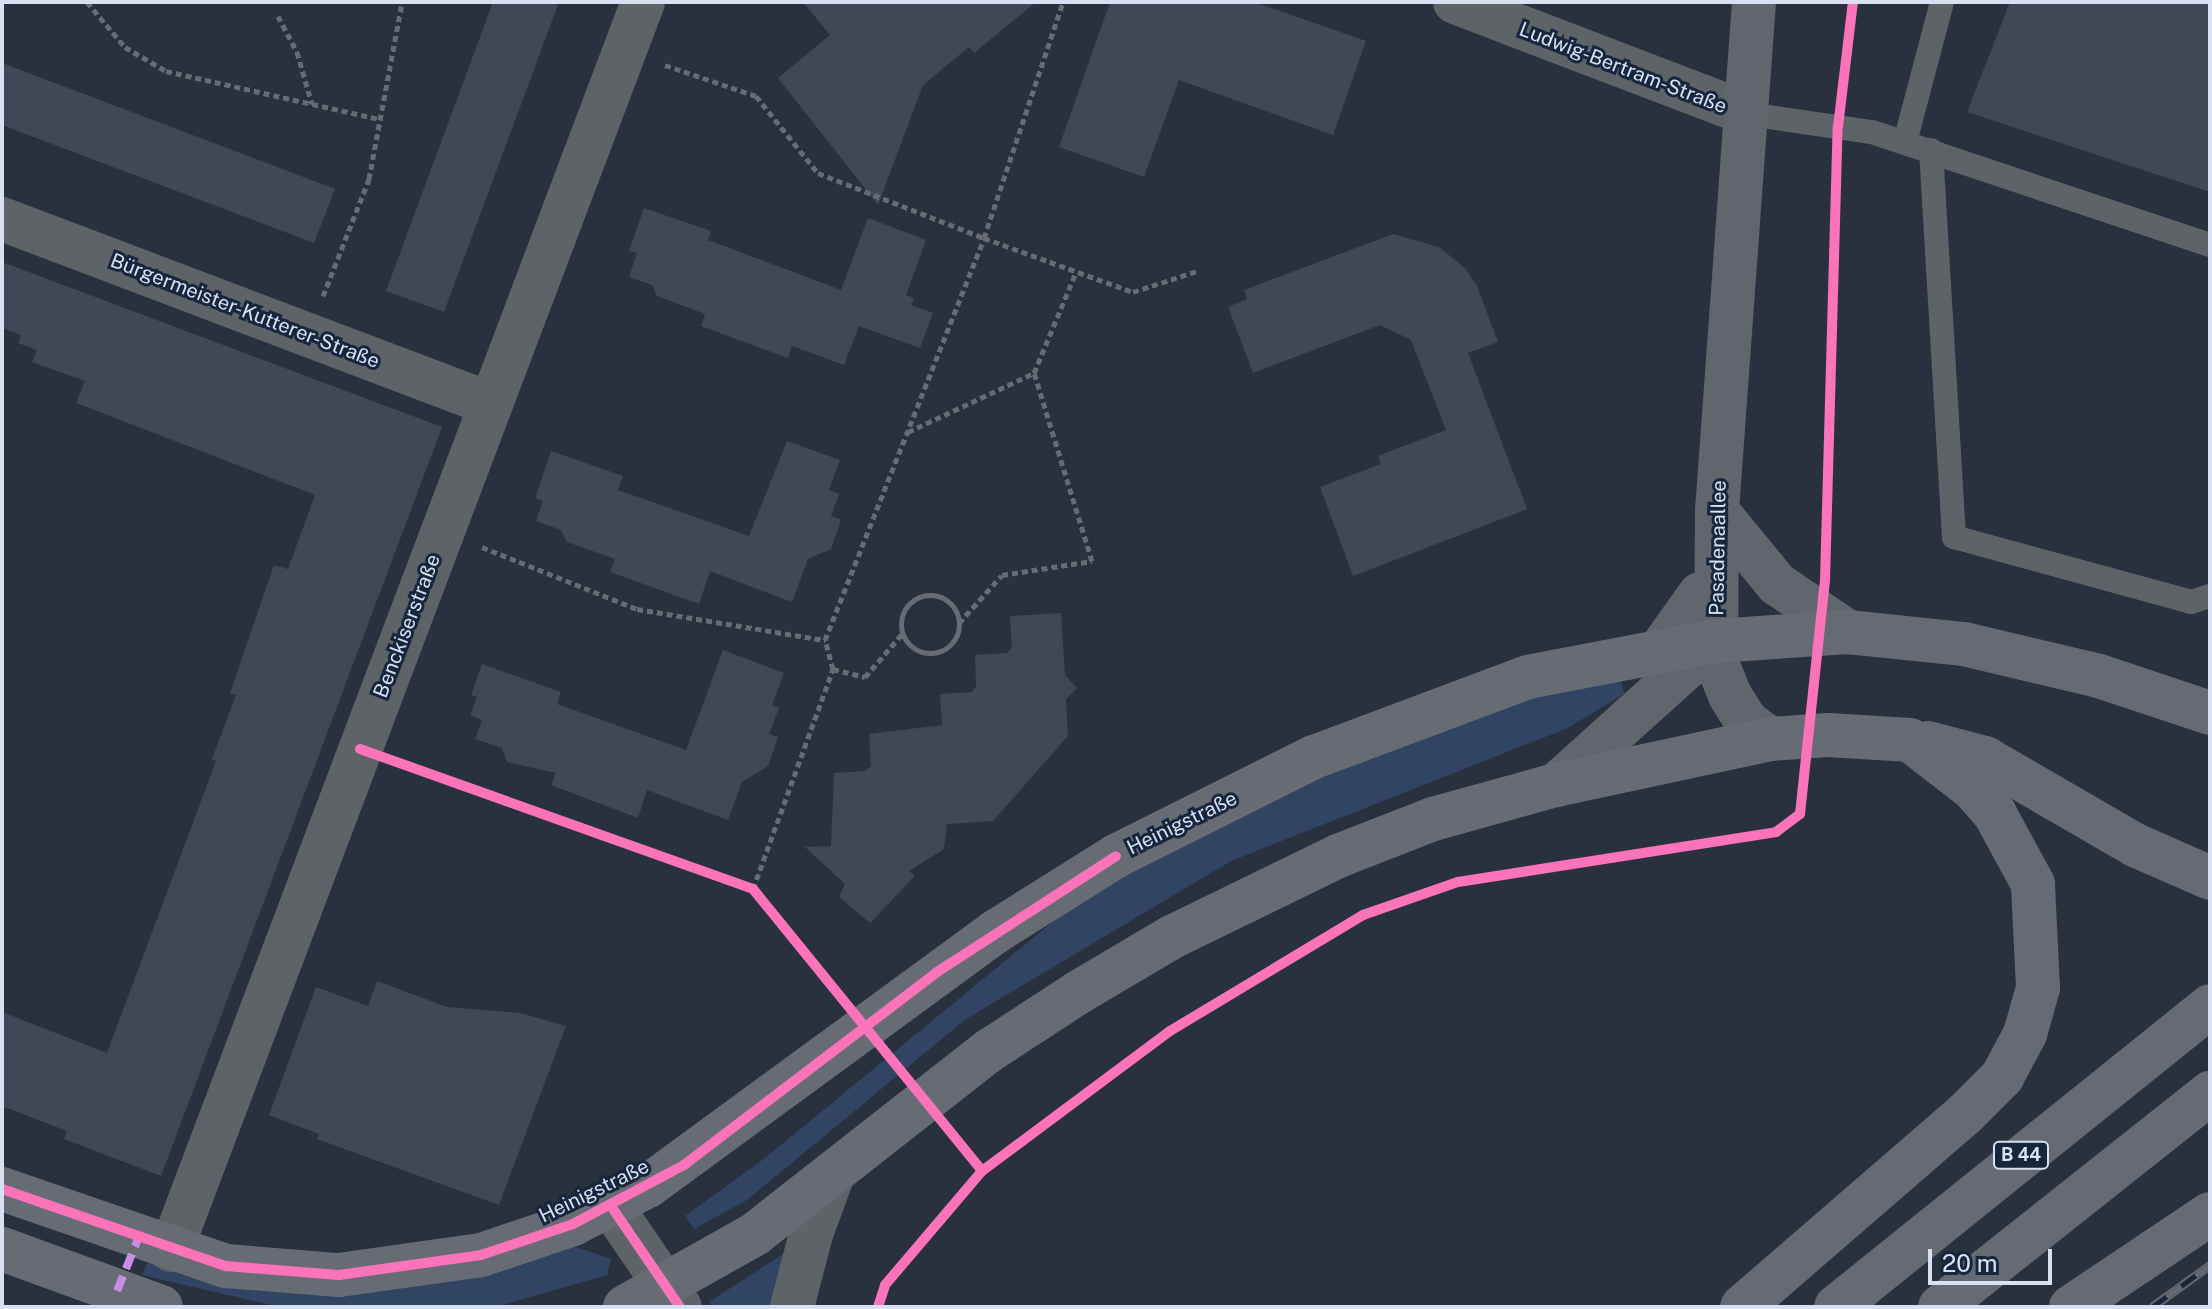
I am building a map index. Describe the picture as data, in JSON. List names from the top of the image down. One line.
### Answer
{"streets":{"highway":["B 44"],"main road":["Pasadenaallee","Heinigstraße"],"street":["Ludwig-Bertram-Straße","Bürgermeister-Kutterer-Straße","Benckiserstraße"]},"crossings":[["Ludwig-Bertram-Straße","Pasadenaallee"],["Bürgermeister-Kutterer-Straße","Benckiserstraße"],["Pasadenaallee","Heinigstraße"],["Benckiserstraße","Heinigstraße"]],"scale_bar":"20 m"}
